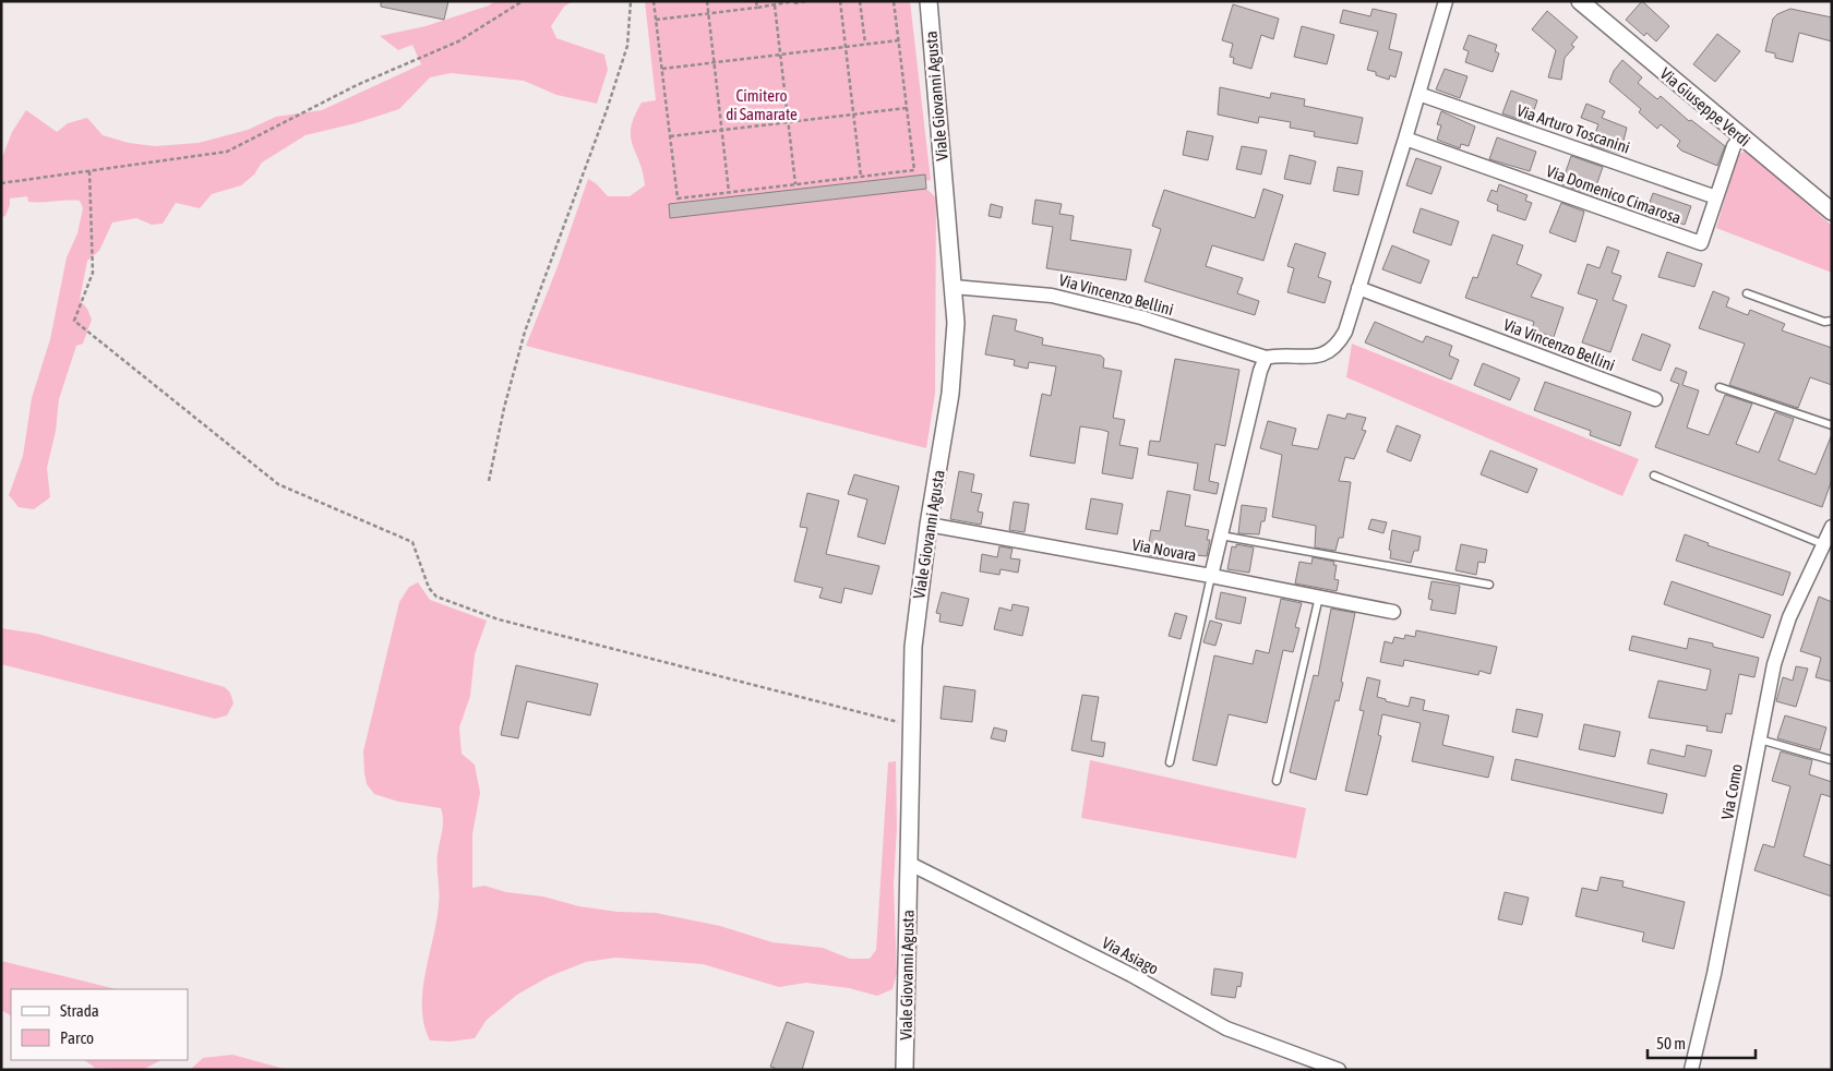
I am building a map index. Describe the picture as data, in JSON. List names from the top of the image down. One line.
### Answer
{"streets":{"street":["Viale Giovanni Agusta","Via Giuseppe Verdi","Via Arturo Toscanini","Via Domenico Cimarosa","Via Vincenzo Bellini","Via Novara","Via Como","Via Asiago"]},"crossings":[["Viale Giovanni Agusta","Via Vincenzo Bellini"],["Viale Giovanni Agusta","Via Novara"],["Viale Giovanni Agusta","Via Asiago"],["Via Giuseppe Verdi","Via Domenico Cimarosa"],["Via Arturo Toscanini","Via Domenico Cimarosa"],["Via Arturo Toscanini","Via Vincenzo Bellini"],["Via Domenico Cimarosa","Via Vincenzo Bellini"]],"parks":["Cimitero di Samarate"],"legend":["Strada","Parco"],"scale_bar":"50 m"}
